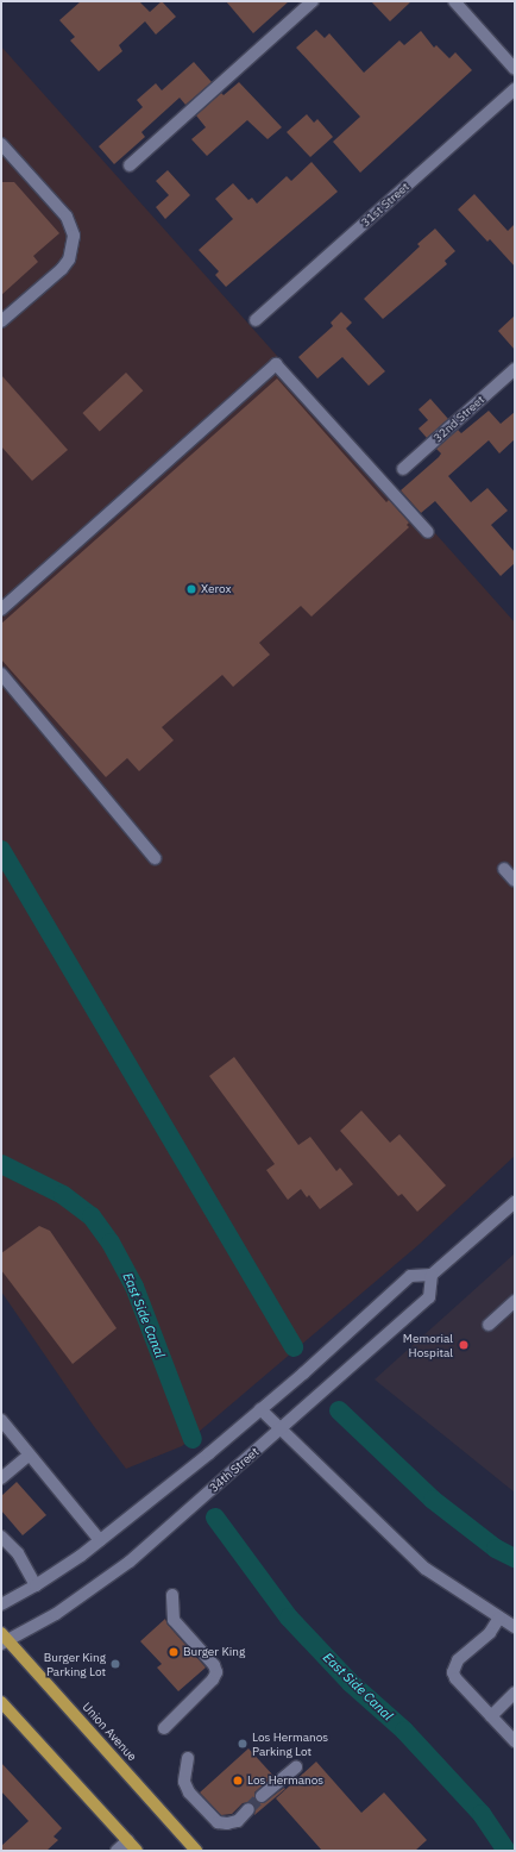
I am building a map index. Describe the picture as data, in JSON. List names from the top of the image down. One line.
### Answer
{"streets":{"main road":["Union Avenue"],"street":["31st Street","32nd Street","34th Street"]},"crossings":[["34th Street","Union Avenue"]],"water":["East Side Canal"],"places":["Xerox","Memorial Hospital","Burger King","Burger King Parking Lot","Los Hermanos Parking Lot","Los Hermanos"]}
